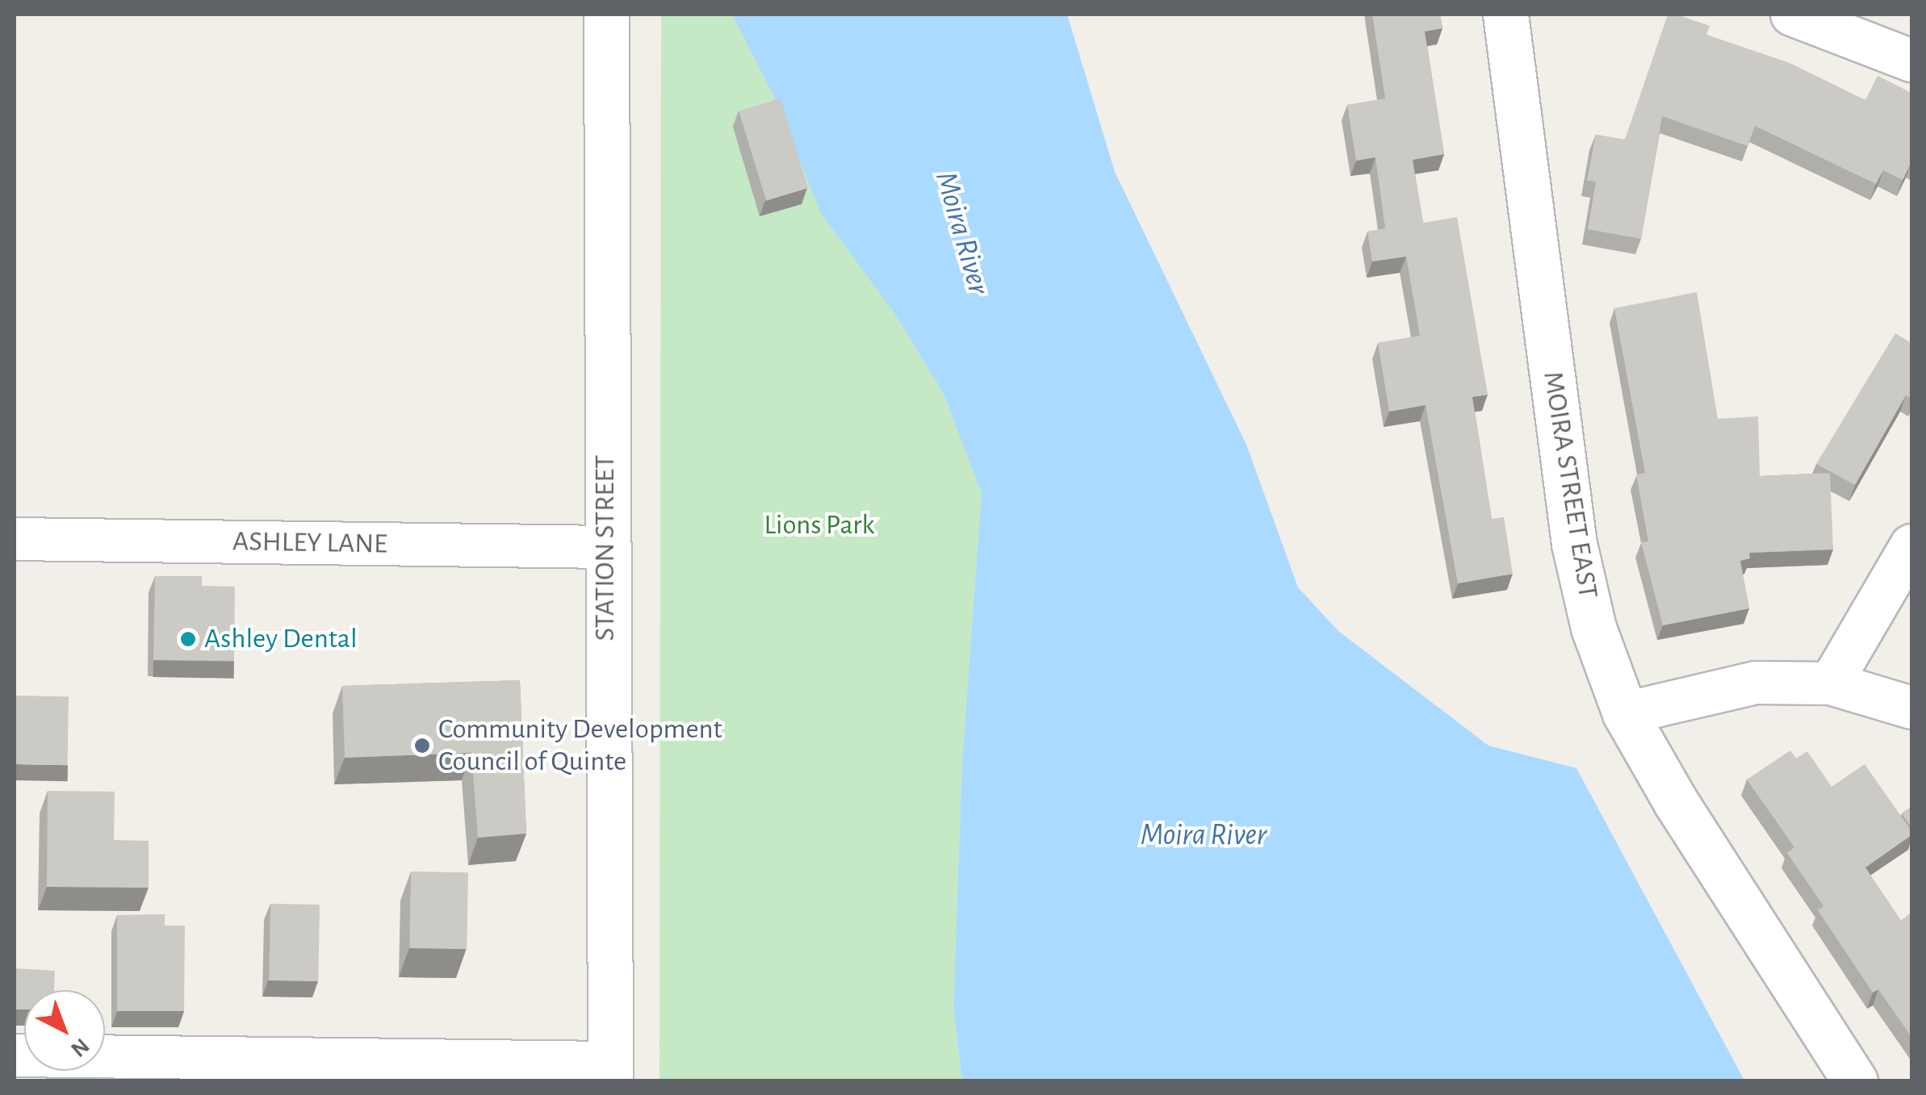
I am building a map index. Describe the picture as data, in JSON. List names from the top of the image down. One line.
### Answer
{"streets":{"street":["MOIRA STREET EAST","ASHLEY LANE","STATION STREET"]},"crossings":[["ASHLEY LANE","STATION STREET"]],"water":["Moira River"],"parks":["Lions Park"],"places":["Ashley Dental","Community Development Council of Quinte"],"north":"bottom right"}
